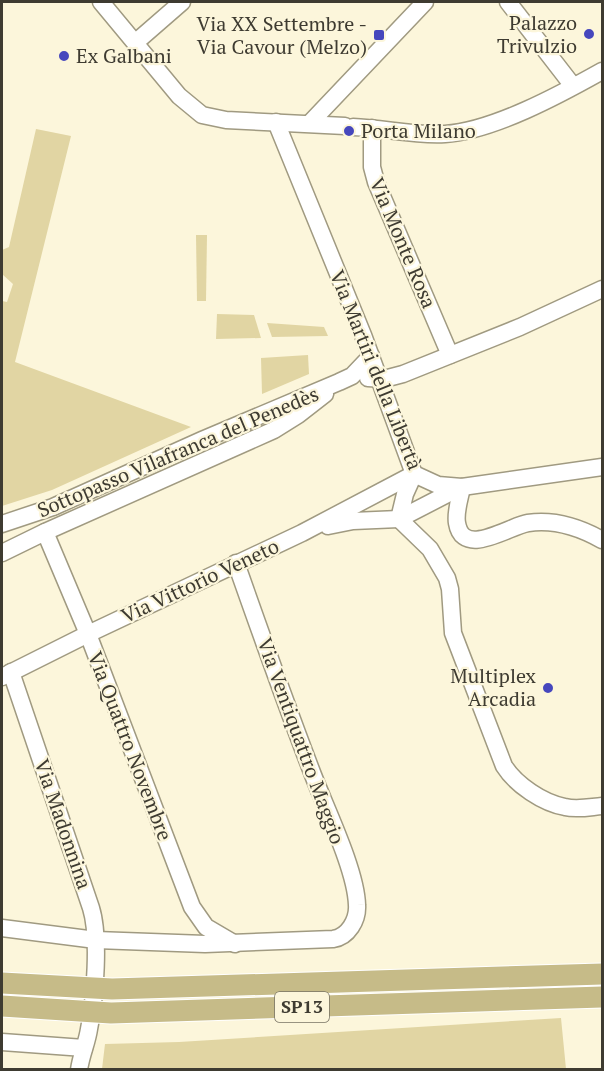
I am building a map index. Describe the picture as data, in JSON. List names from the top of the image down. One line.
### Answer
{"streets":{"main road":["SP13"],"street":["Via Monte Rosa","Via Martiri della Libertà","Sottopasso Vilafranca del Penedès","Via Vittorio Veneto","Via Ventiquattro Maggio","Via Quattro Novembre","Via Madonnina"]},"crossings":[["Via Martiri della Libertà","Sottopasso Vilafranca del Penedès"],["Via Martiri della Libertà","Via Vittorio Veneto"],["Via Vittorio Veneto","Via Ventiquattro Maggio"],["Via Vittorio Veneto","Via Quattro Novembre"],["Via Vittorio Veneto","Via Madonnina"],["Via Ventiquattro Maggio","Via Quattro Novembre"]],"places":{"other":["Palazzo Trivulzio","Ex Galbani","Porta Milano","Multiplex Arcadia"],"transit":["Via XX Settembre - Via Cavour (Melzo)"]}}
